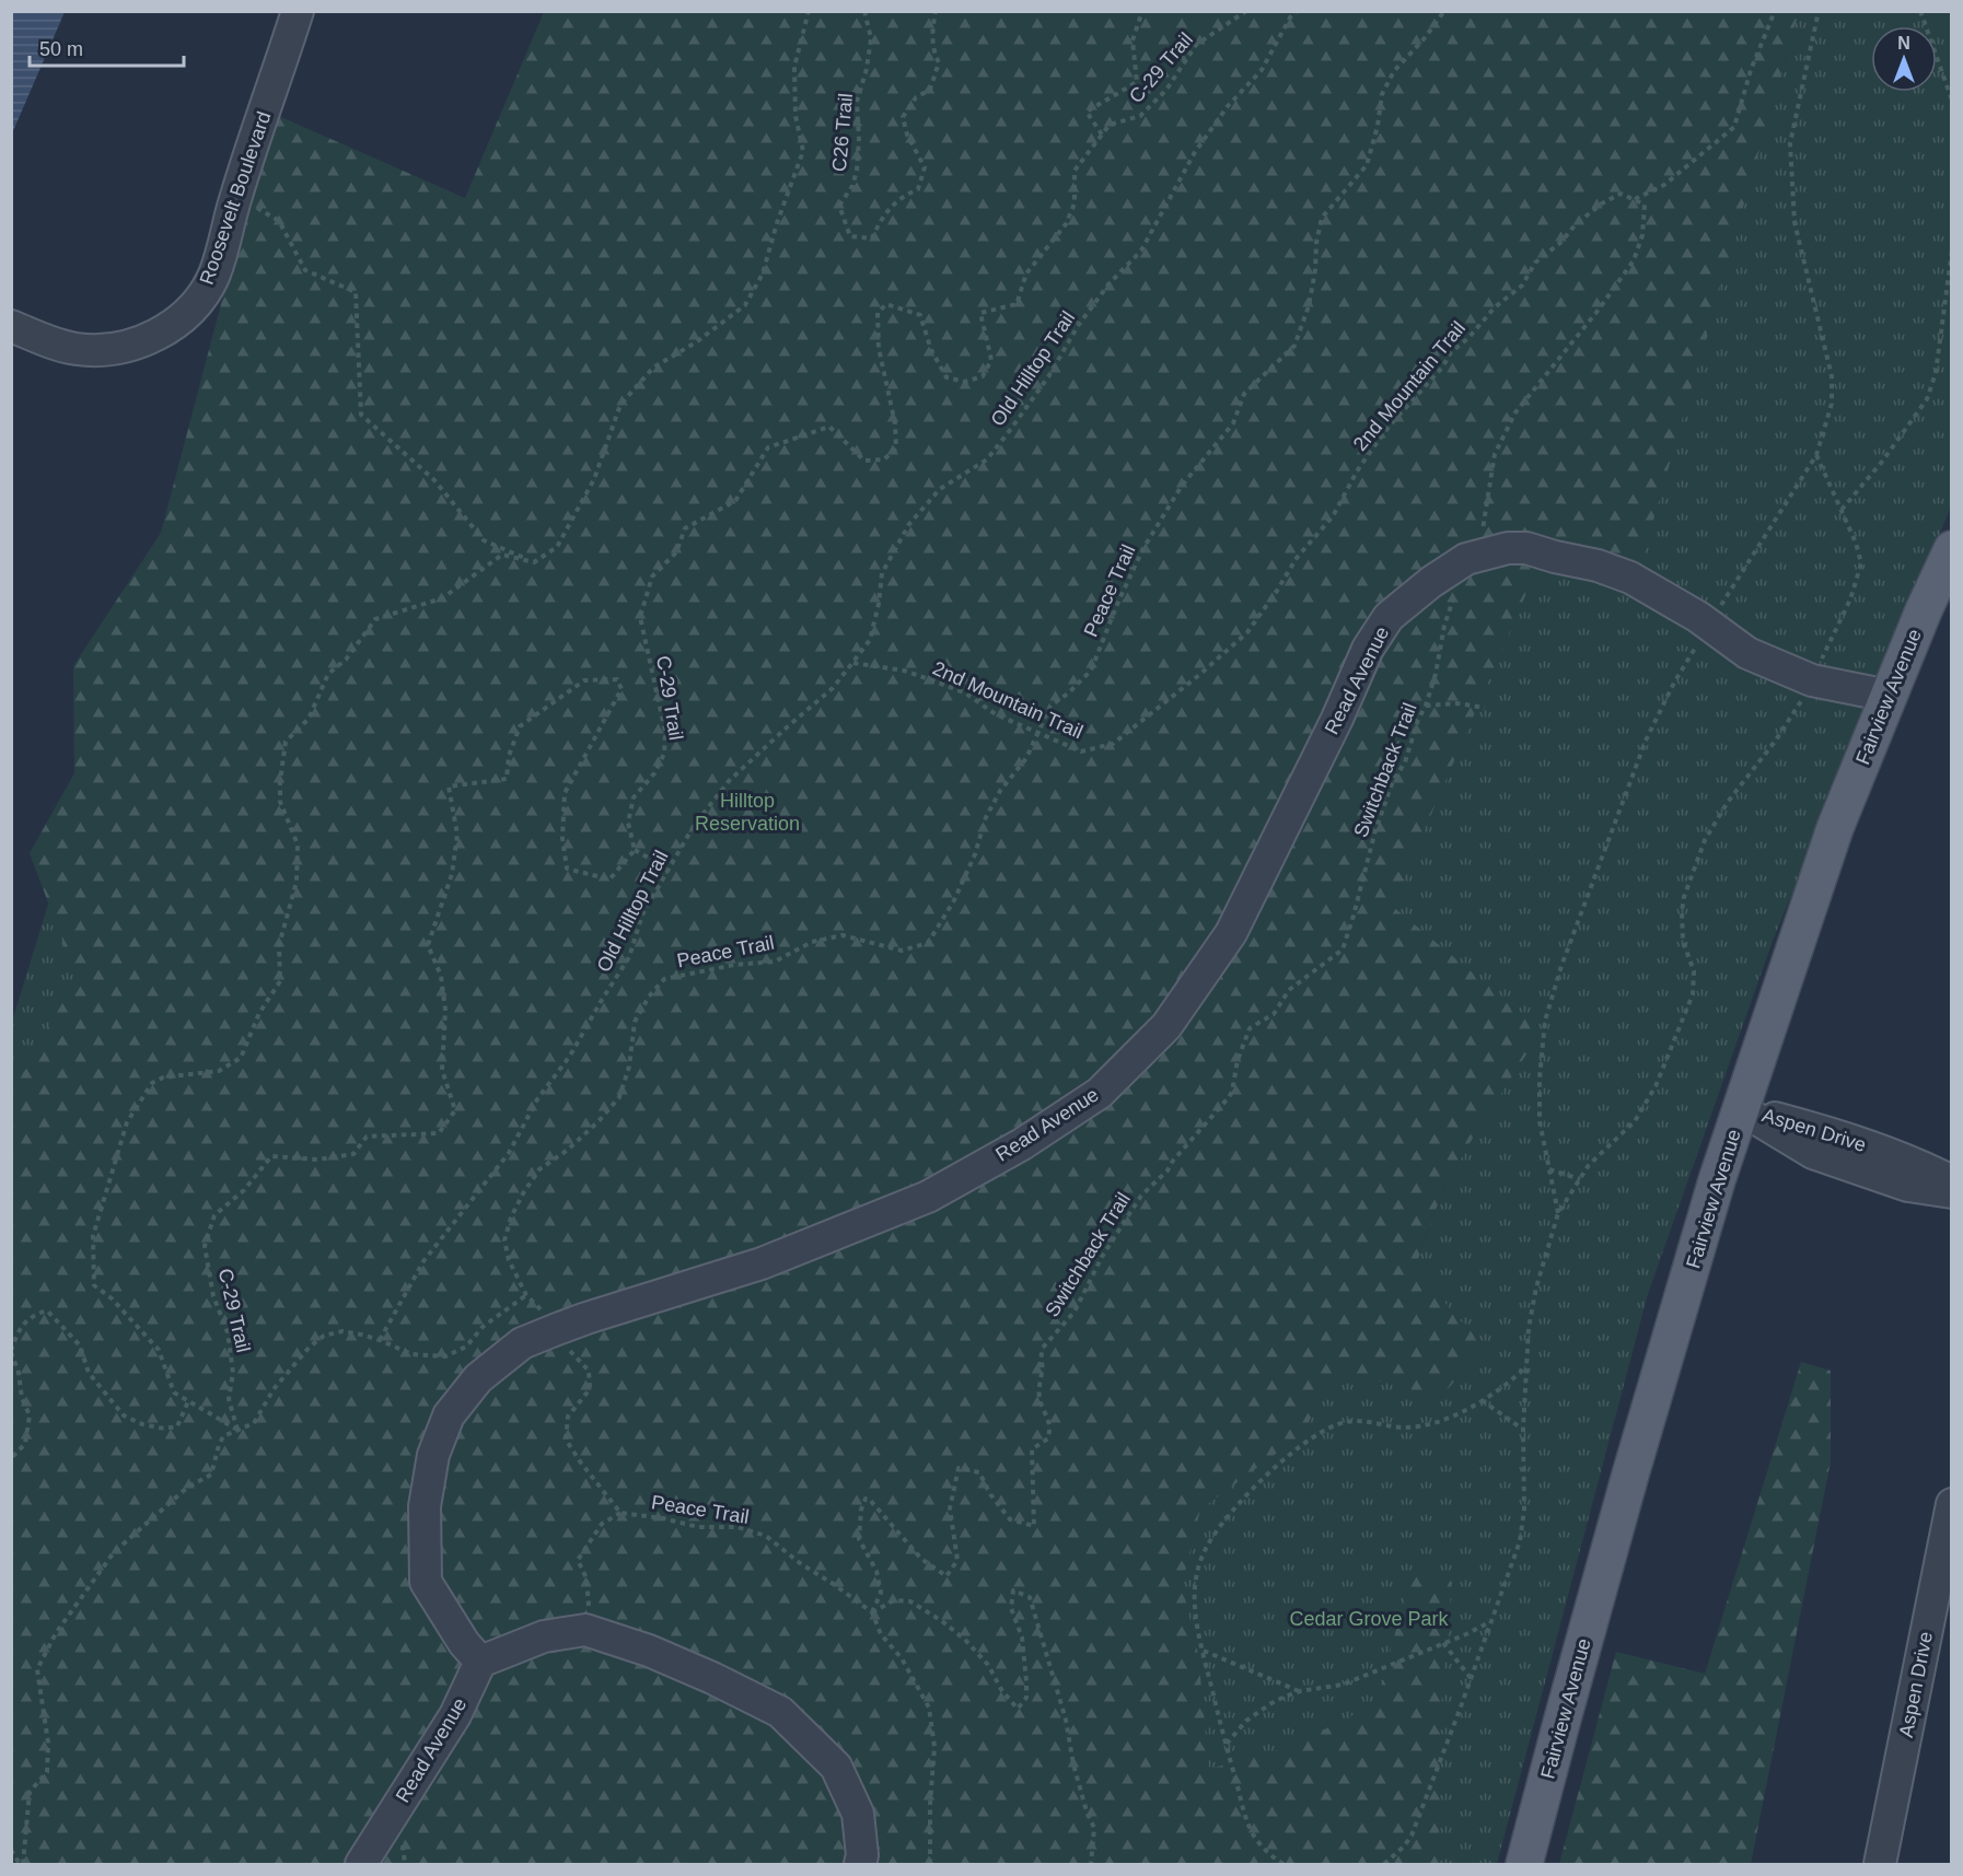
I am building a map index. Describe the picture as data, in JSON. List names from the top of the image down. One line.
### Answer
{"streets":{"main road":["Fairview Avenue"],"street":["Roosevelt Boulevard","Read Avenue","Aspen Drive"],"path":["C-29 Trail","C26 Trail","Old Hilltop Trail","2nd Mountain Trail","Peace Trail","Switchback Trail"]},"crossings":[["Old Hilltop Trail","2nd Mountain Trail"],["2nd Mountain Trail","Peace Trail"],["Peace Trail","Read Avenue"],["Peace Trail","Switchback Trail"],["Read Avenue","Fairview Avenue"],["Read Avenue","Switchback Trail"],["Fairview Avenue","Aspen Drive"]],"parks":["Hilltop Reservation","Cedar Grove Park"],"scale_bar":"50 m","north":"top"}
